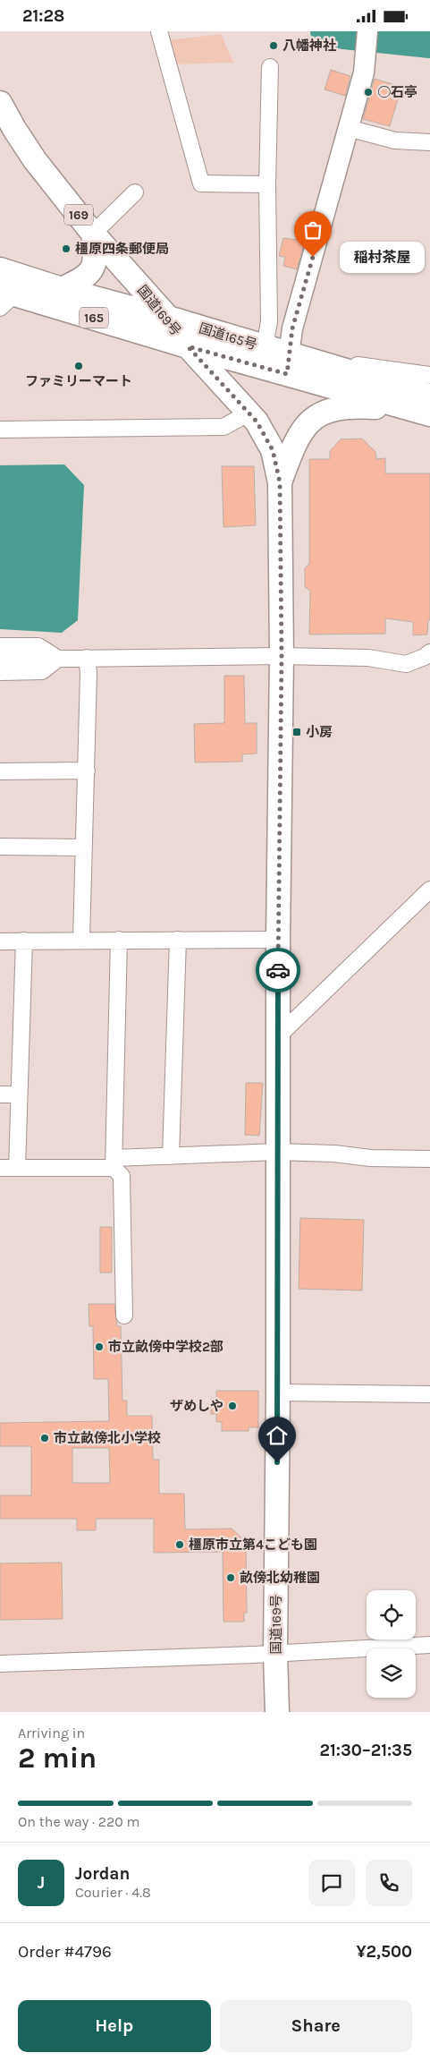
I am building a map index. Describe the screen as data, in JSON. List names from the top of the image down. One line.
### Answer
{"streets":{"highway":["169","国道169号","165","国道165号"]},"crossings":[["国道169号","国道165号"]],"places":{"other":["八幡神社","○石亭","橿原四条郵便局","稲村茶屋","ファミリーマート","市立畝傍中学校2部","ザめしや","市立畝傍北小学校","橿原市立第4こども園","畝傍北幼稚園"],"transit":["小房"]},"page":{"status":"21:28","bubble":"稲村茶屋","heading":["2 min","Arriving in","21:30–21:35"],"panel":["Jordan","Courier · 4.8","Order #4796","¥2,500"],"bar":"On the way · 220 m","round":"J","buttons":["Help","Share"]}}
